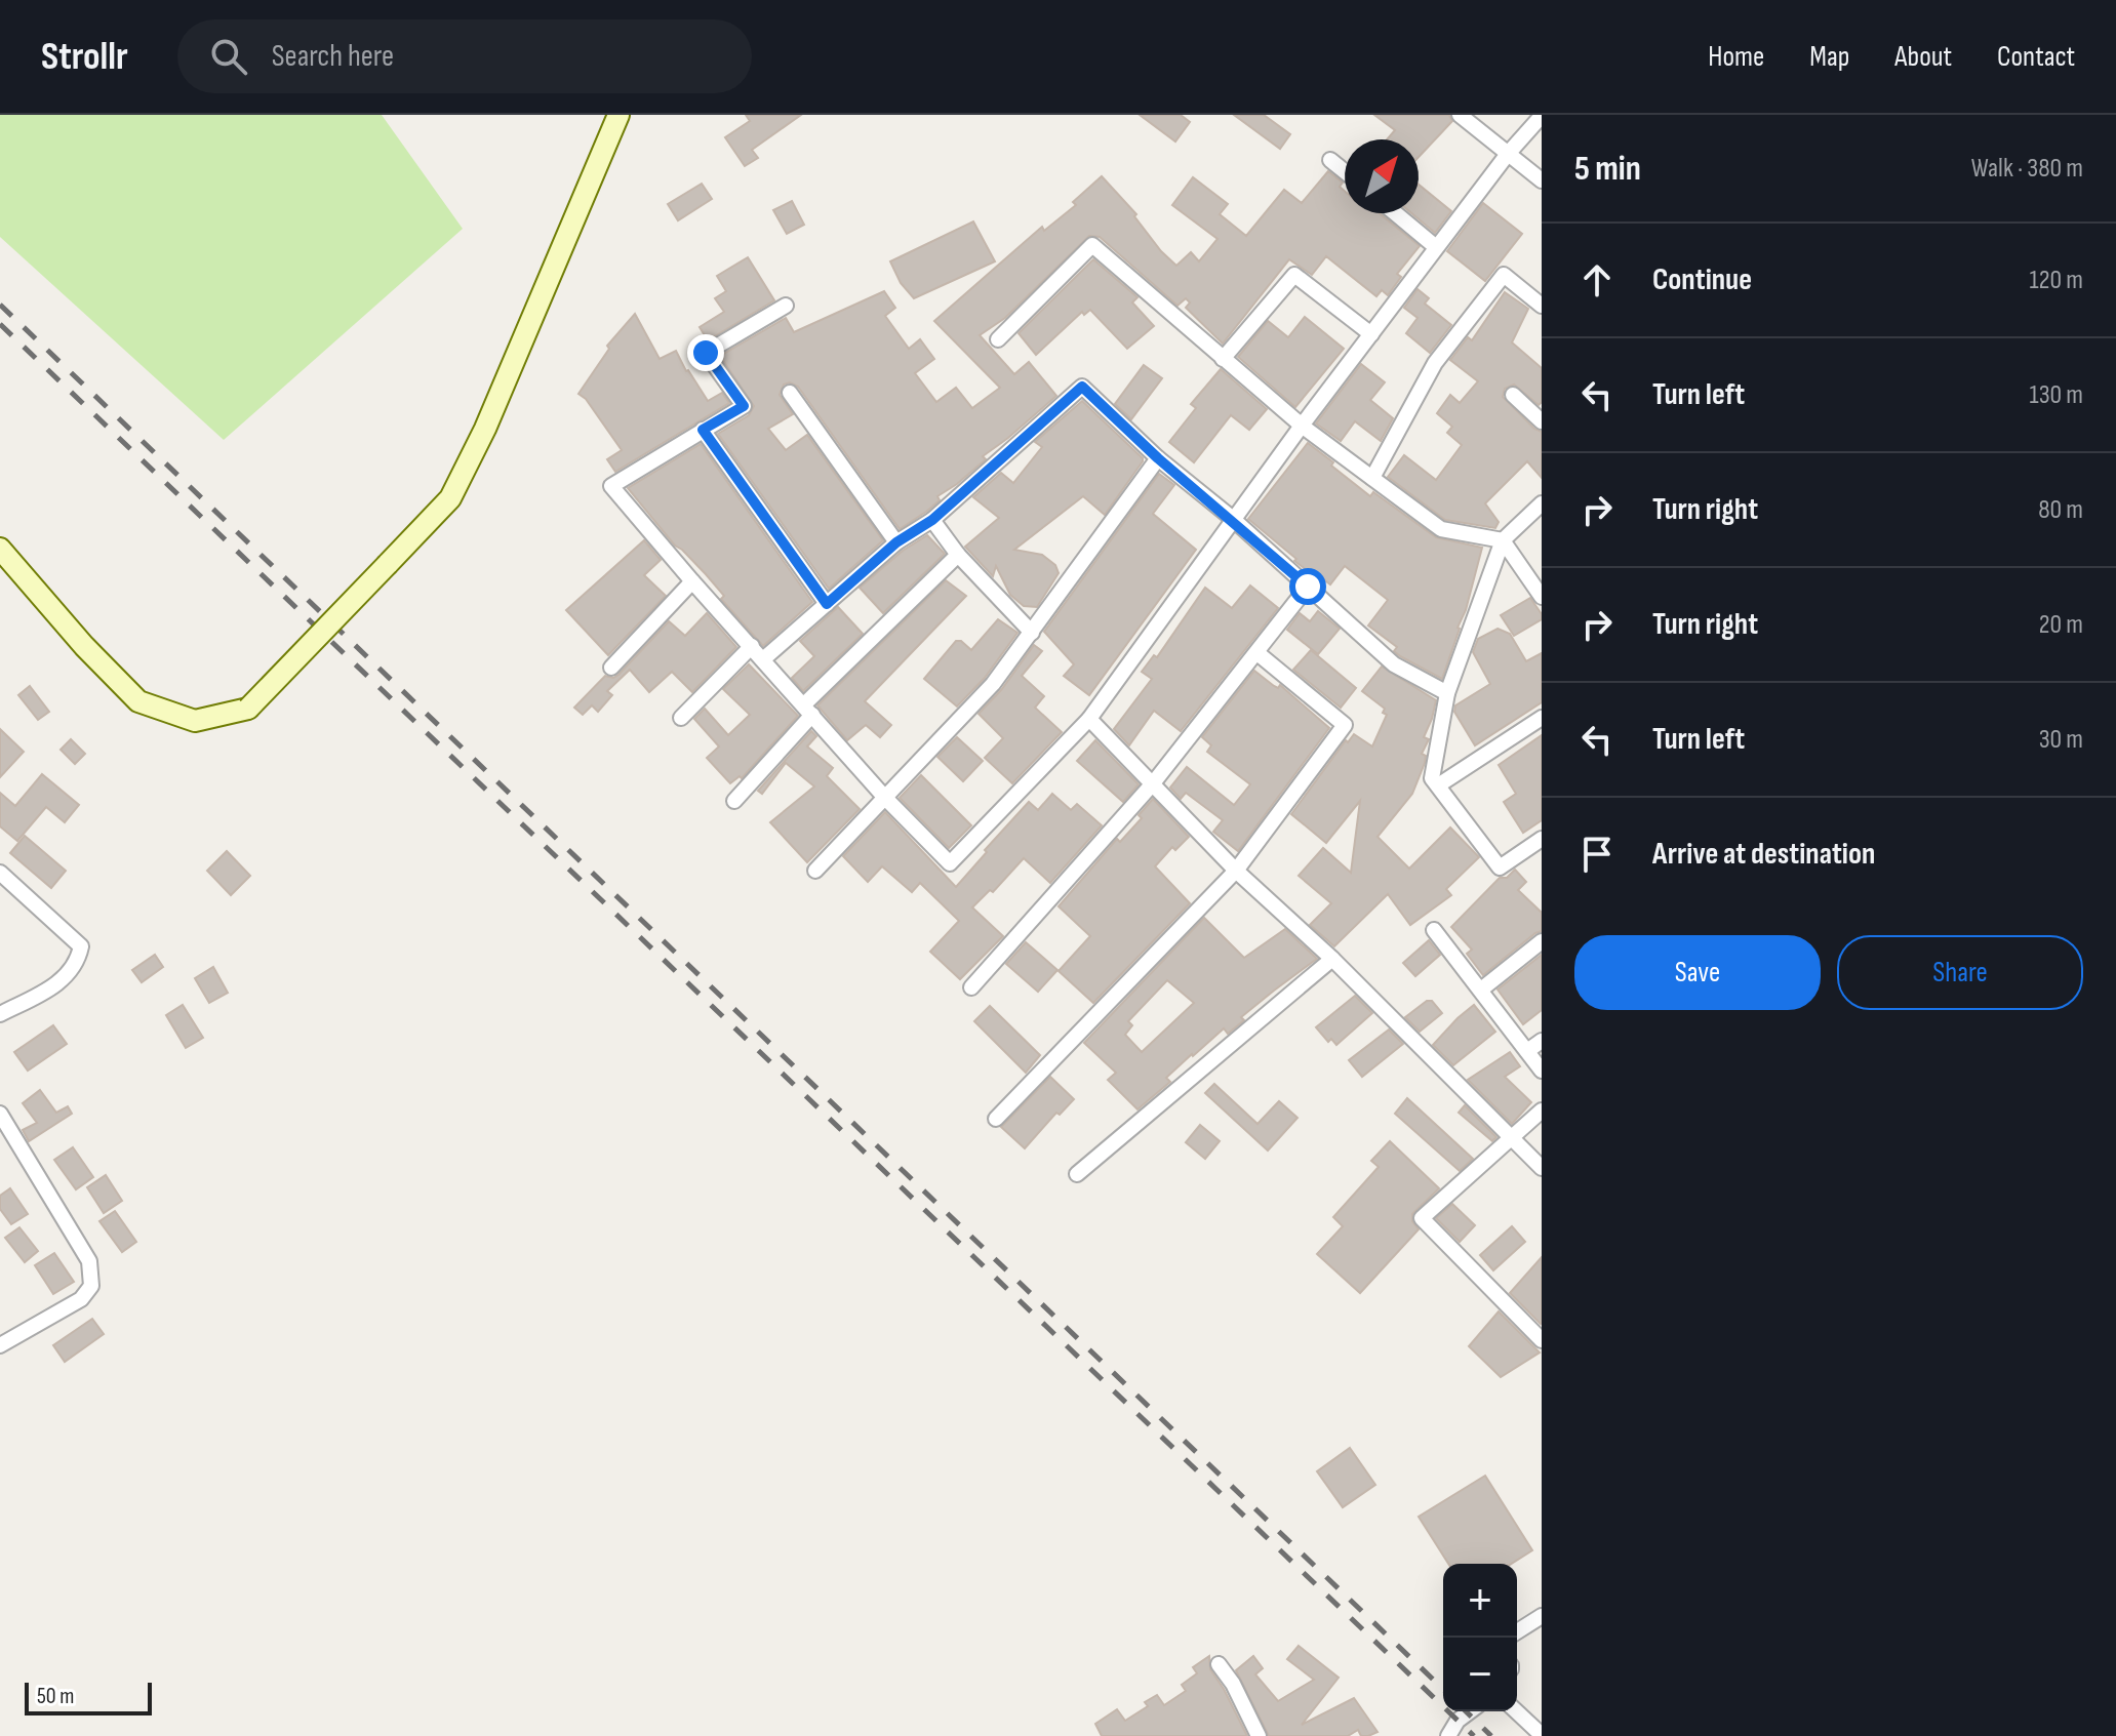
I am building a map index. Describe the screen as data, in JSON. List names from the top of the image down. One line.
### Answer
{"scale_bar":"50 m","north":"top right","page":{"header":"Strollr","search":"Search here","nav":["Home","Map","About","Contact"],"heading":["5 min","Walk · 380 m"],"list":[["Continue","120 m"],["Turn left","130 m"],["Turn right","80 m"],["Turn right","20 m"],["Turn left","30 m"],"Arrive at destination"],"buttons":["Save","Share"],"map_buttons":["+","−"],"scale":"50 m"}}
